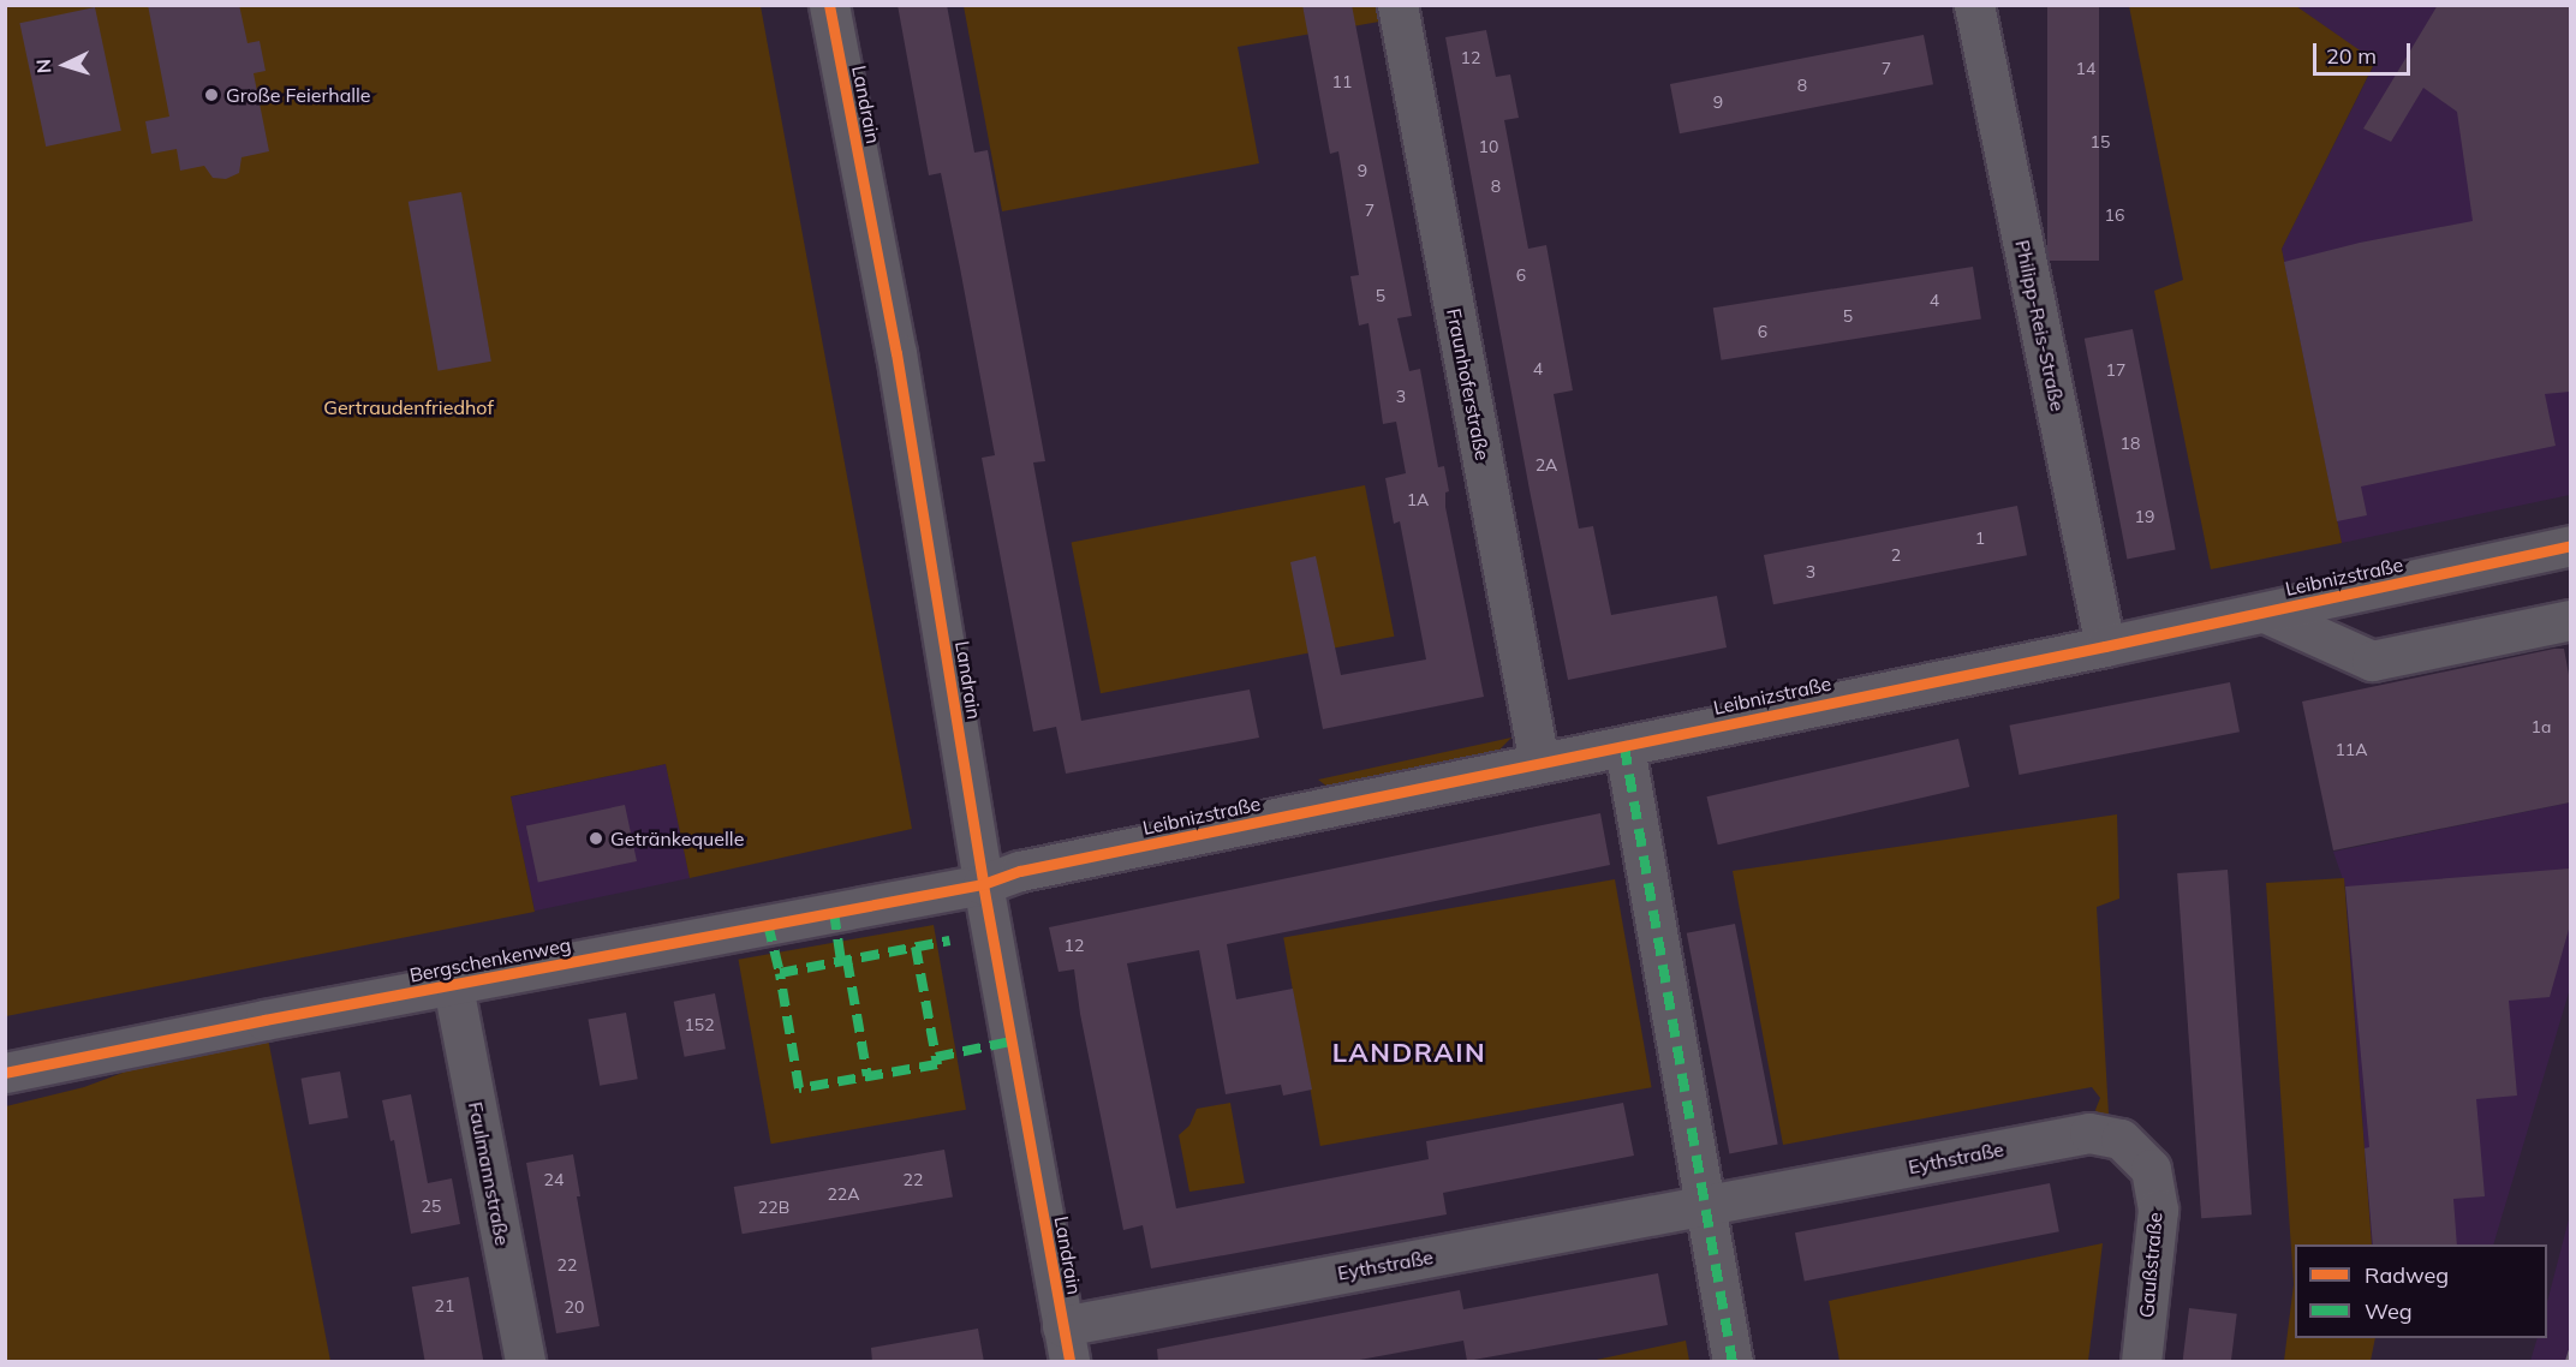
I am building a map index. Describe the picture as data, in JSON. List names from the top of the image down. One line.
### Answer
{"streets":{"street":["Landrain","Philipp-Reis-Straße","Fraunhoferstraße","Leibnizstraße","Bergschenkenweg","Eythstraße","Faulmannstraße","Gaußstraße"]},"crossings":[["Landrain","Leibnizstraße"],["Landrain","Bergschenkenweg"],["Landrain","Eythstraße"],["Philipp-Reis-Straße","Leibnizstraße"],["Fraunhoferstraße","Leibnizstraße"],["Leibnizstraße","Bergschenkenweg"],["Bergschenkenweg","Faulmannstraße"],["Eythstraße","Gaußstraße"]],"districts":["LANDRAIN"],"parks":["Gertraudenfriedhof"],"places":["Große Feierhalle","Getränkequelle"],"house_numbers":["12","7","14","11","8","9","15","10","9","8","7","16","6","5","4","5","6","4","17","3","18","2A","1A","19","1","2","3","1a","11A","12","152","24","22","22A","25","22B","22","21","20"],"legend":["Radweg","Weg"],"scale_bar":"20 m","north":"left"}
